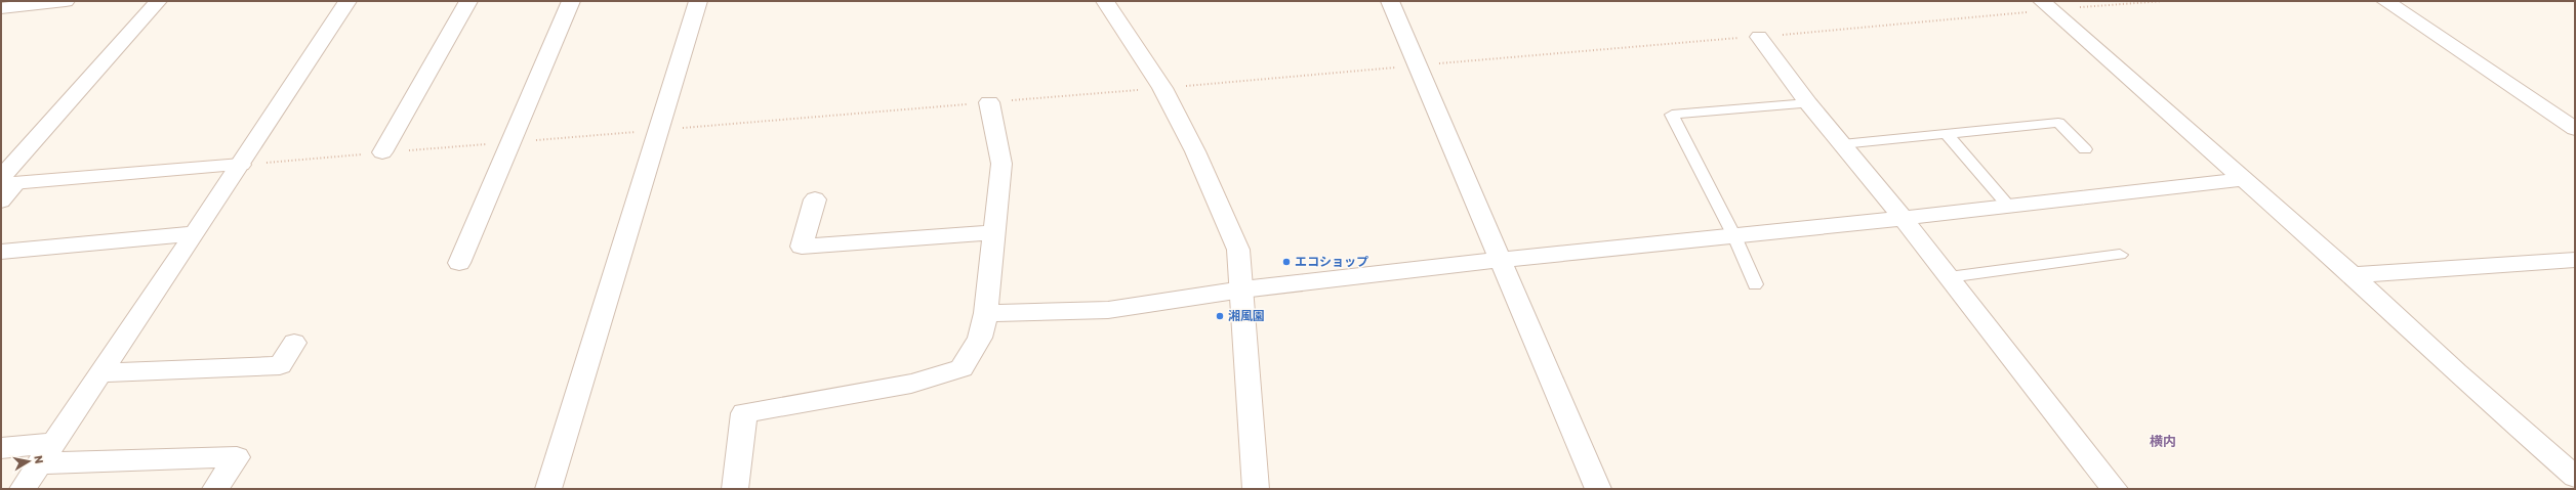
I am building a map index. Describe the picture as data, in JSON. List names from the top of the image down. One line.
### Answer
{"districts":["横内"],"places":["エコショップ","湘風園"],"north":"right"}
